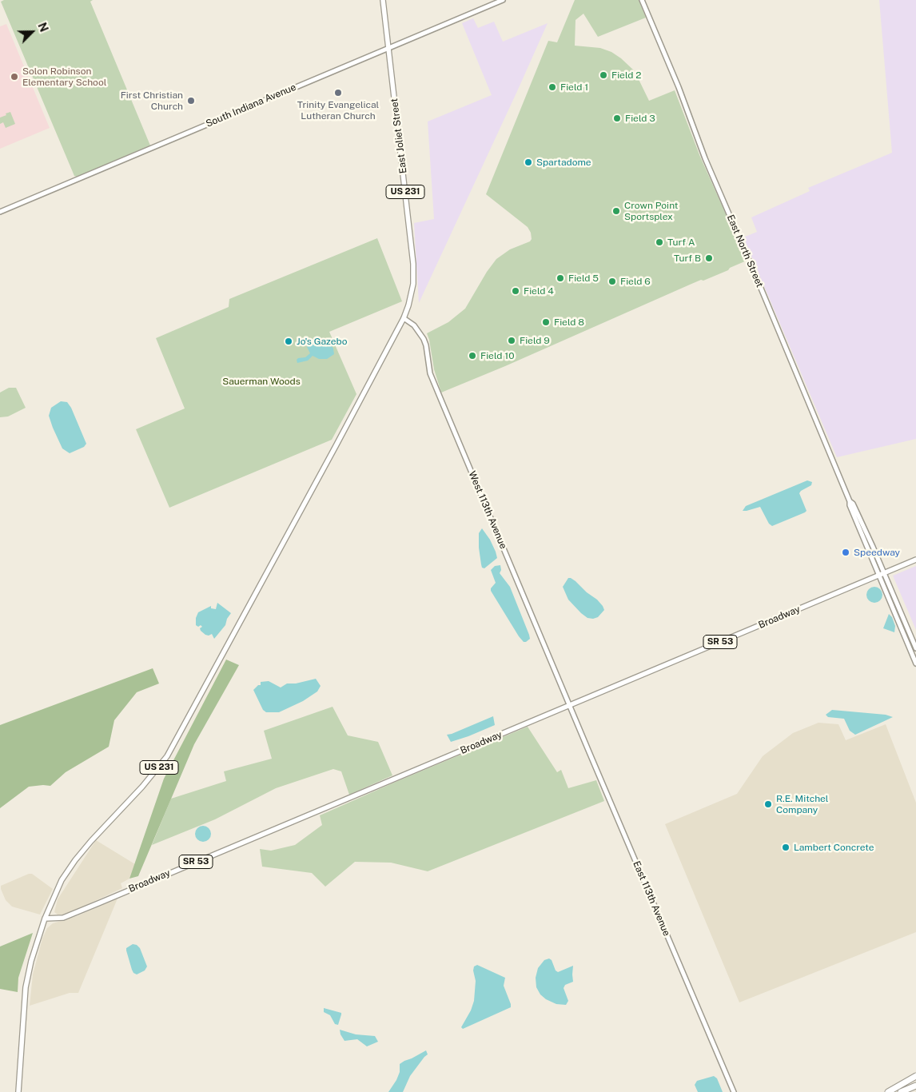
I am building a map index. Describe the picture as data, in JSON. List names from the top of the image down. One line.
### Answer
{"streets":{"main road":["East Joliet Street","US 231","Broadway","SR 53"],"street":["South Indiana Avenue","East North Street","West 113th Avenue","East 113th Avenue"]},"crossings":[["South Indiana Avenue","East Joliet Street"],["East Joliet Street","US 231"],["East Joliet Street","West 113th Avenue"],["US 231","West 113th Avenue"],["US 231","Broadway"],["East North Street","Broadway"],["West 113th Avenue","Broadway"],["West 113th Avenue","East 113th Avenue"],["Broadway","East 113th Avenue"]],"parks":["Sauerman Woods"],"places":["Field 2","Solon Robinson Elementary School","Field 1","Trinity Evangelical Lutheran Church","First Christian Church","Field 3","Spartadome","Crown Point Sportsplex","Turf A","Turf B","Field 5","Field 6","Field 4","Field 8","Field 9","Jo's Gazebo","Field 10","Speedway","R.E. Mitchel Company","Lambert Concrete"],"north":"top right"}
